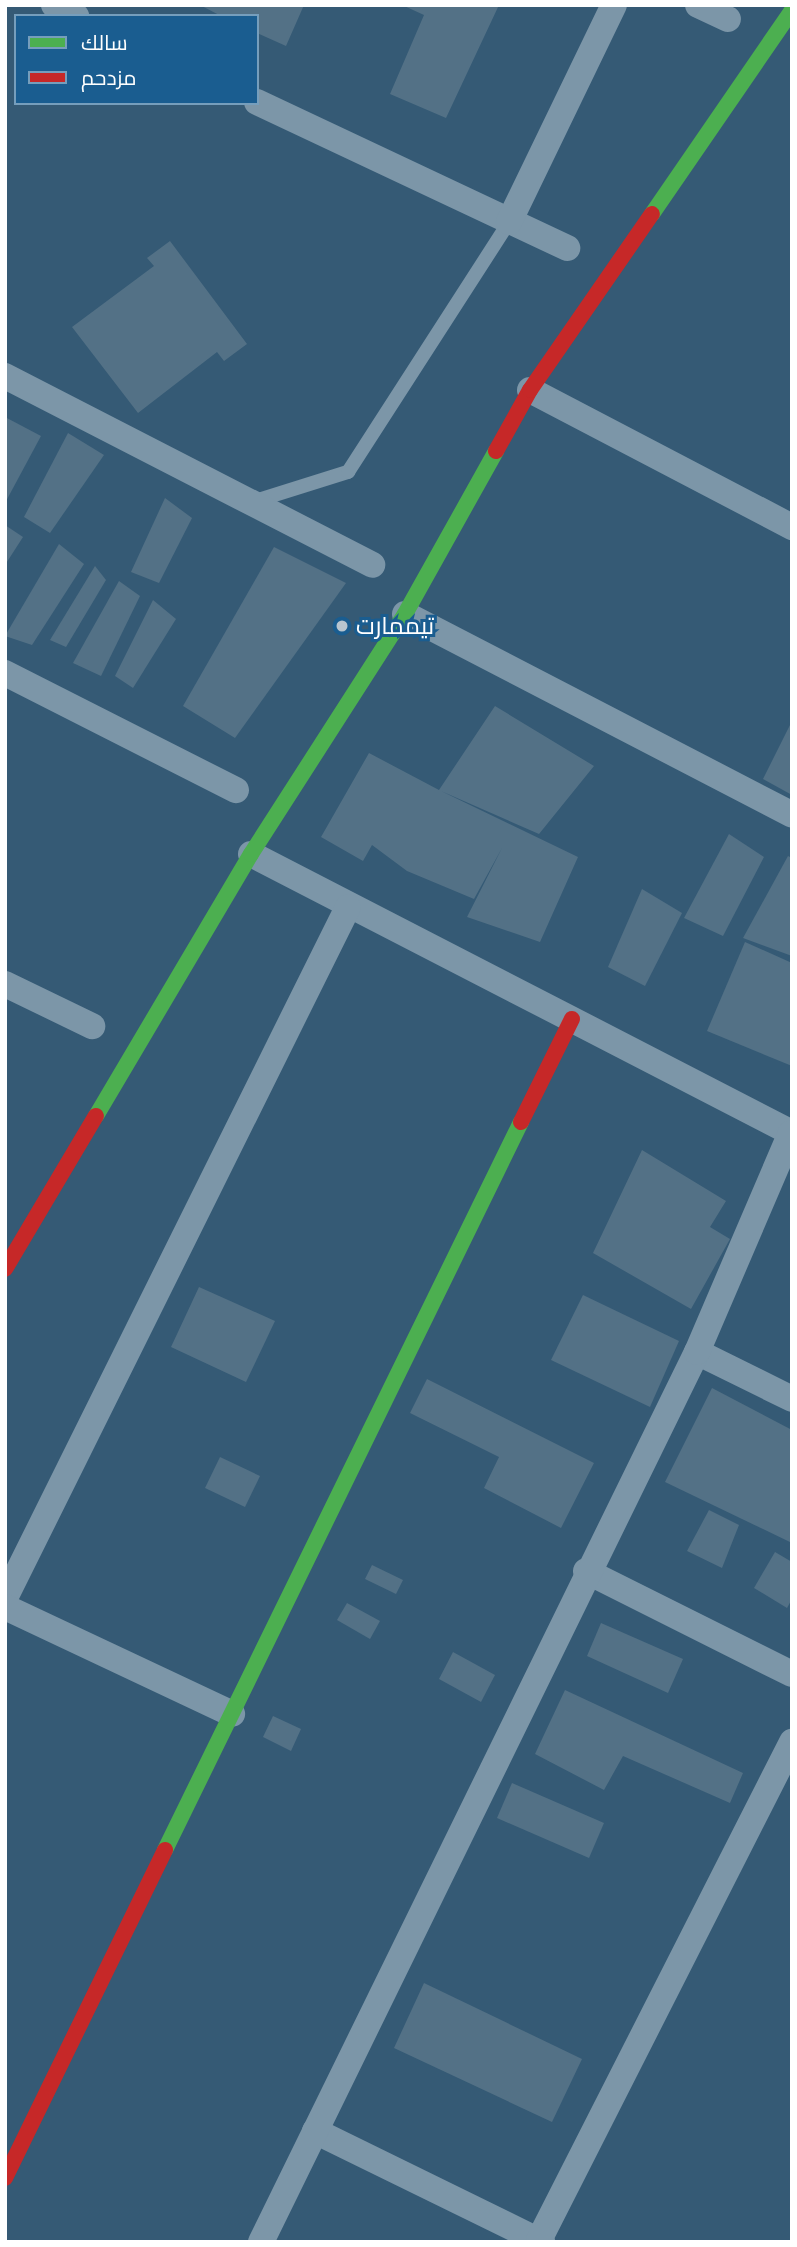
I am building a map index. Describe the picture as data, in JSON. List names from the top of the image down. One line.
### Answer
{"places":["تیممارت"],"legend":["سالك","مزدحم"]}
